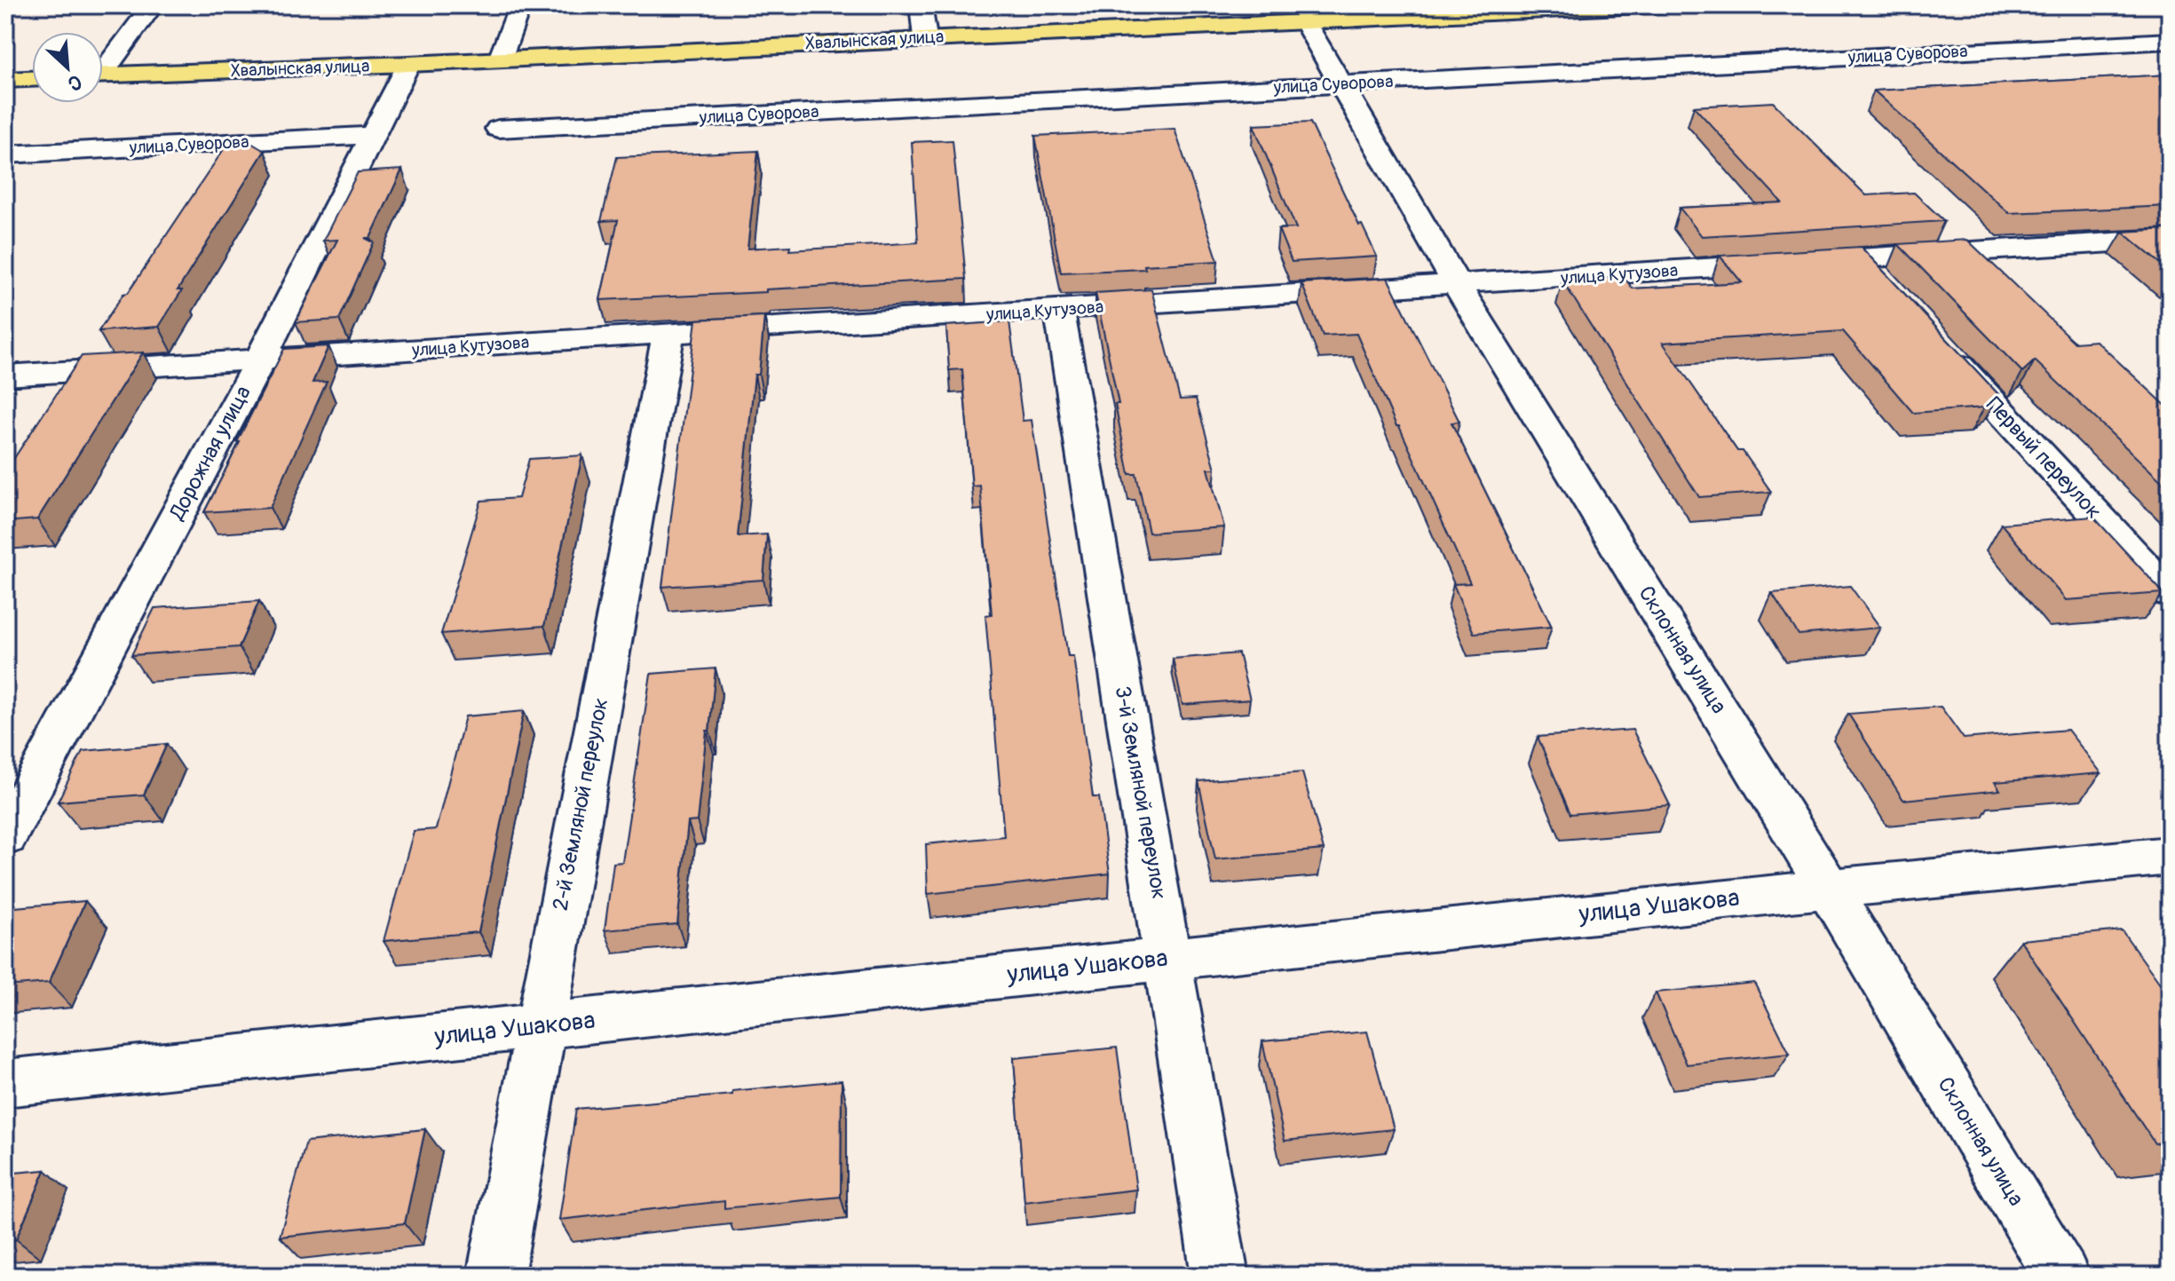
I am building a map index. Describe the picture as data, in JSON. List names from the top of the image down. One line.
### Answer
{"streets":{"main road":["Хвалынская улица"],"street":["улица Суворова","улица Кутузова","Дорожная улица","Первый переулок","Склонная улица","3-й Земляной переулок","2-й Земляной переулок","улица Ушакова"]},"crossings":[["Хвалынская улица","Дорожная улица"],["Хвалынская улица","Склонная улица"],["улица Суворова","Дорожная улица"],["улица Суворова","Склонная улица"],["улица Кутузова","Дорожная улица"],["улица Кутузова","Склонная улица"],["улица Кутузова","3-й Земляной переулок"],["улица Кутузова","2-й Земляной переулок"],["Склонная улица","улица Ушакова"],["3-й Земляной переулок","улица Ушакова"],["2-й Земляной переулок","улица Ушакова"]],"north":"bottom right"}
